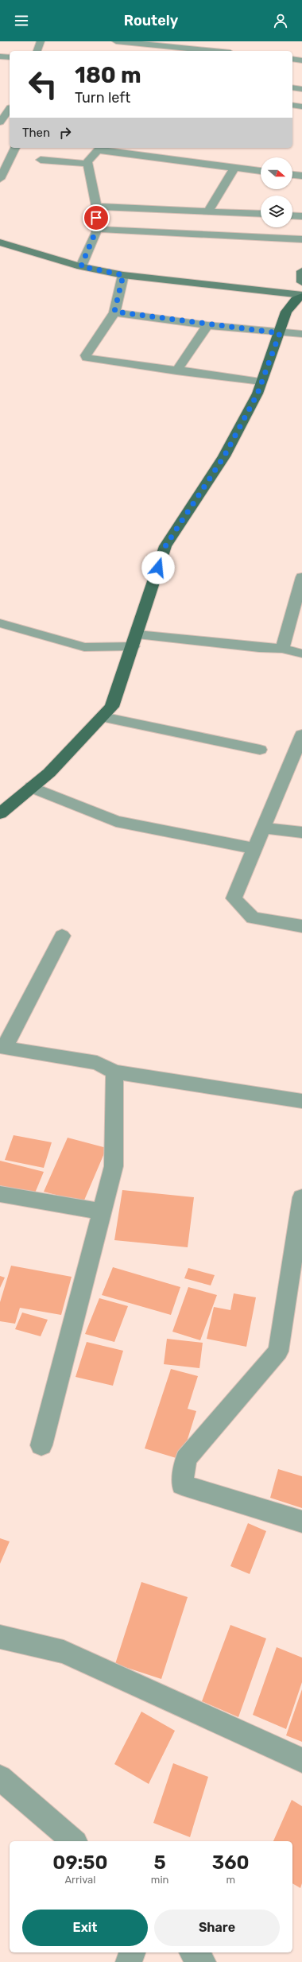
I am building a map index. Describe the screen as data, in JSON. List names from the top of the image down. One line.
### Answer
{"north":"right","page":{"header":"Routely","turn":["180 m","Turn left"],"then":"Then","eta":["09:50","Arrival","5","min","360","m"],"buttons":["Exit","Share"]}}
